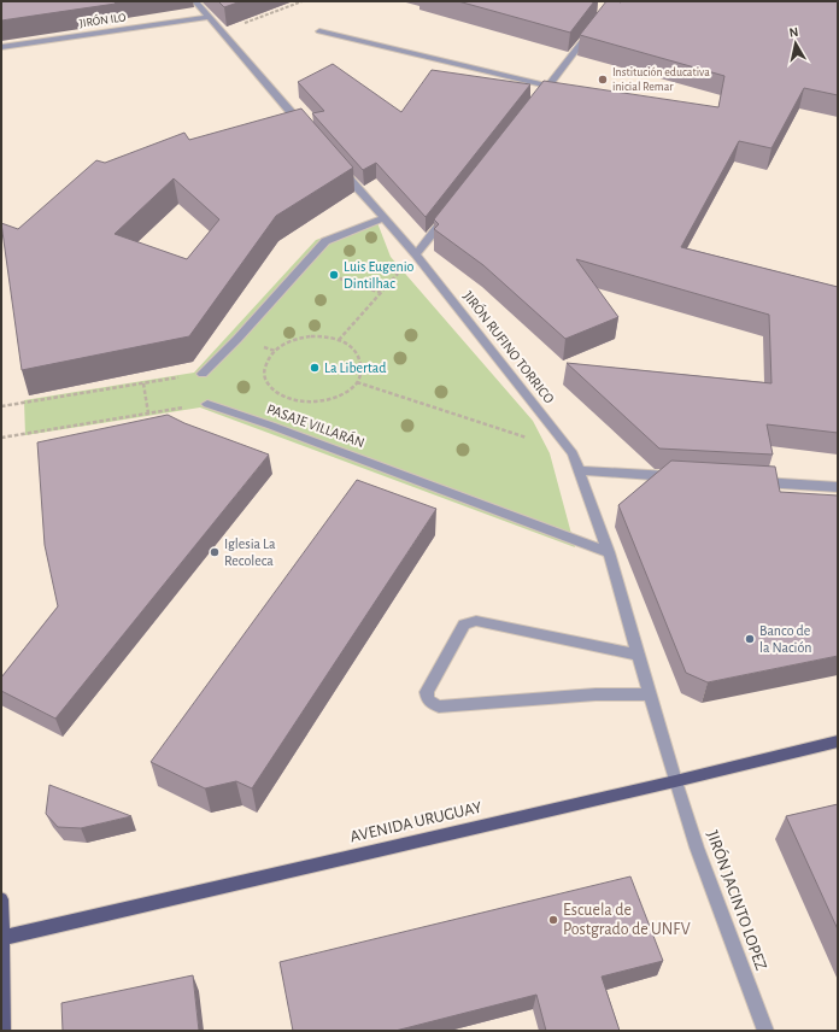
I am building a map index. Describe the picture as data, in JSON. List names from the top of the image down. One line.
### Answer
{"streets":{"main road":["AVENIDA URUGUAY"],"street":["JIRÓN ILO","JIRÓN RUFINO TORRICO","PASAJE VILLARÁN","JIRÓN JACINTO LOPEZ"]},"crossings":[["JIRÓN RUFINO TORRICO","PASAJE VILLARÁN"],["JIRÓN RUFINO TORRICO","AVENIDA URUGUAY"],["JIRÓN RUFINO TORRICO","JIRÓN JACINTO LOPEZ"],["AVENIDA URUGUAY","JIRÓN JACINTO LOPEZ"]],"places":["Institución educativa inicial Remar","Luis Eugenio Dintilhac","La Libertad","Iglesia La Recoleca","Banco de la Nación","Escuela de Postgrado de UNFV"],"north":"top"}
